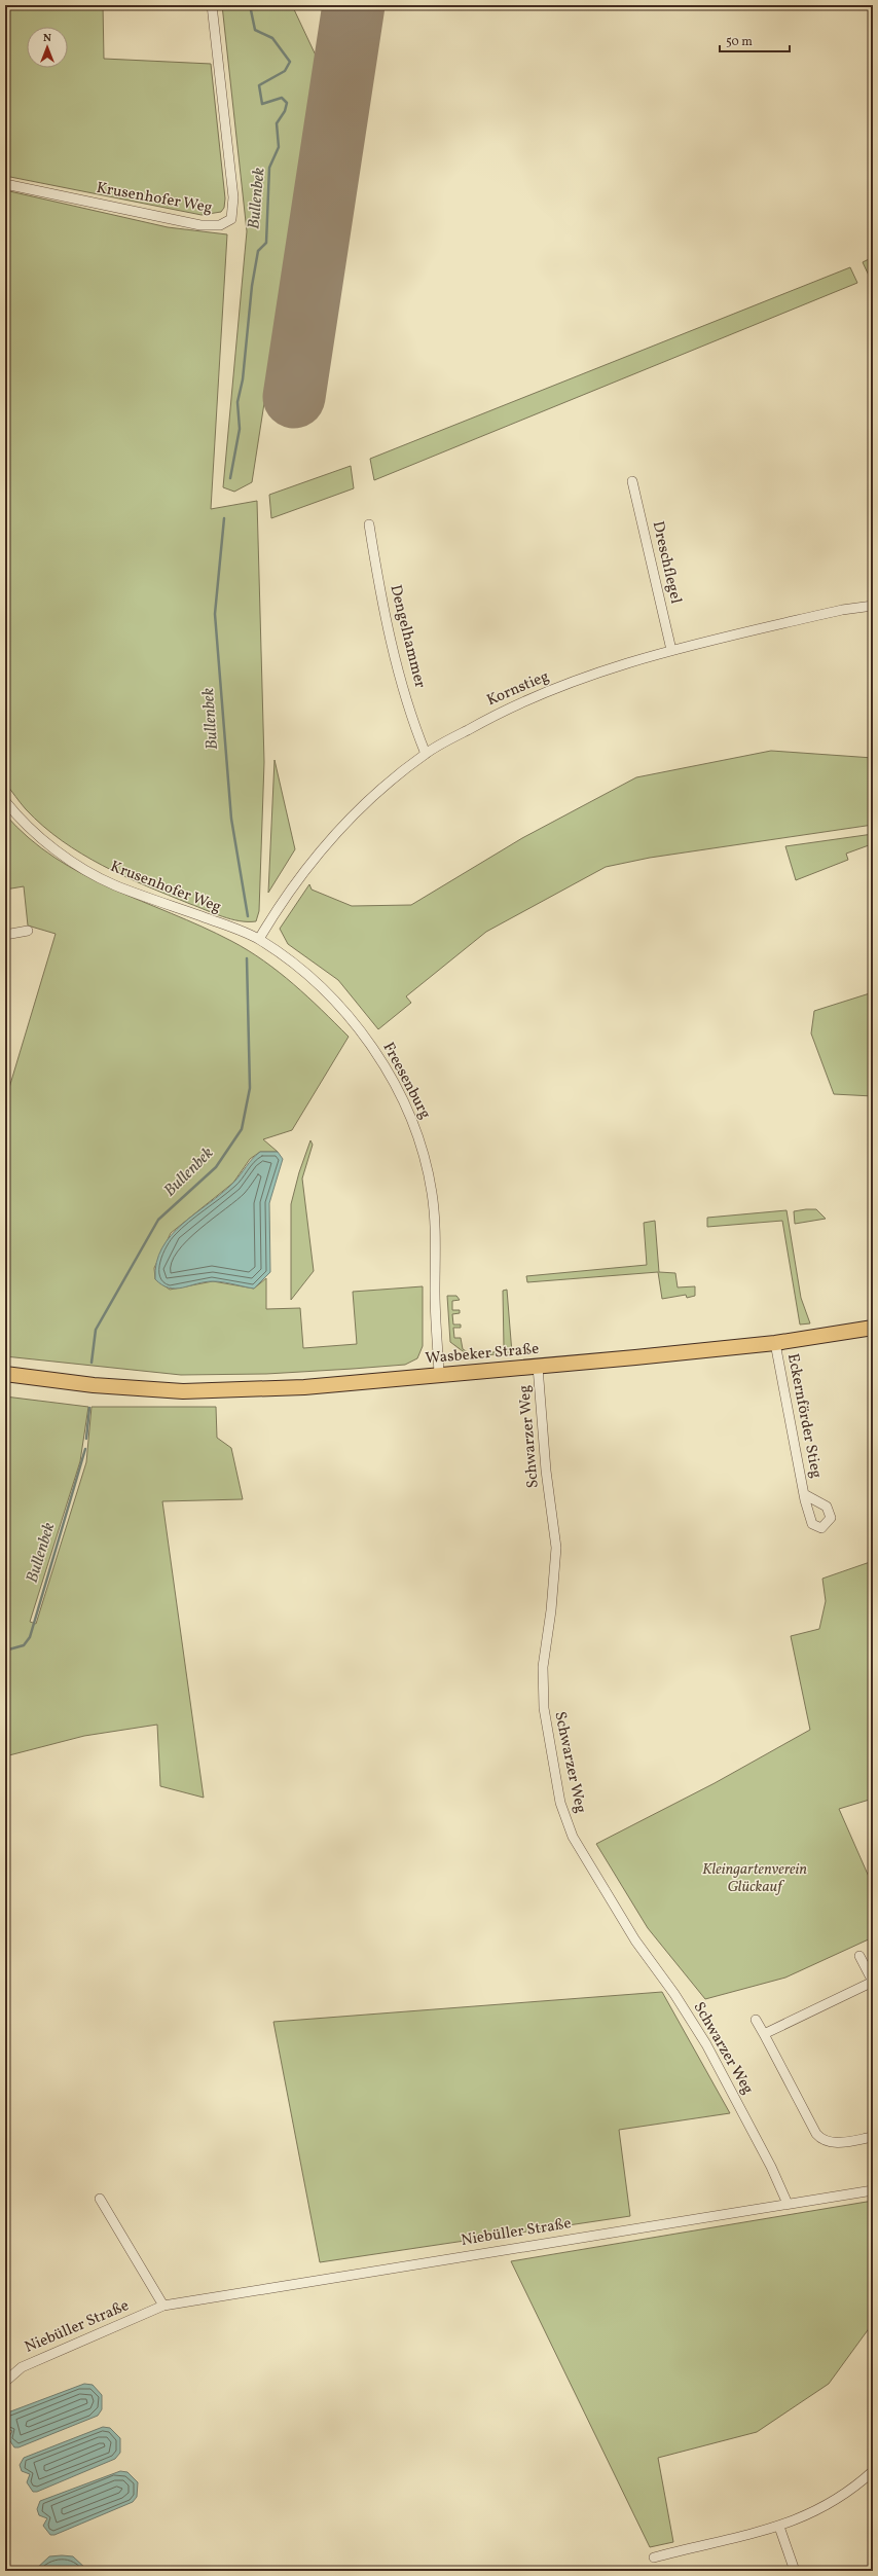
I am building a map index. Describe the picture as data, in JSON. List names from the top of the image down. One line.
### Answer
{"streets":{"main road":["Wasbeker Straße"],"street":["Krusenhofer Weg","Dreschflegel","Dengelhammer","Kornstieg","Freesenburg","Eckernförder Stieg","Schwarzer Weg","Niebüller Straße"]},"crossings":[["Krusenhofer Weg","Freesenburg"],["Dreschflegel","Kornstieg"],["Dengelhammer","Kornstieg"],["Kornstieg","Freesenburg"],["Freesenburg","Wasbeker Straße"],["Wasbeker Straße","Eckernförder Stieg"],["Wasbeker Straße","Schwarzer Weg"],["Schwarzer Weg","Niebüller Straße"]],"water":["Bullenbek"],"parks":["Kleingartenverein Glückauf"],"scale_bar":"50 m","north":"top"}
